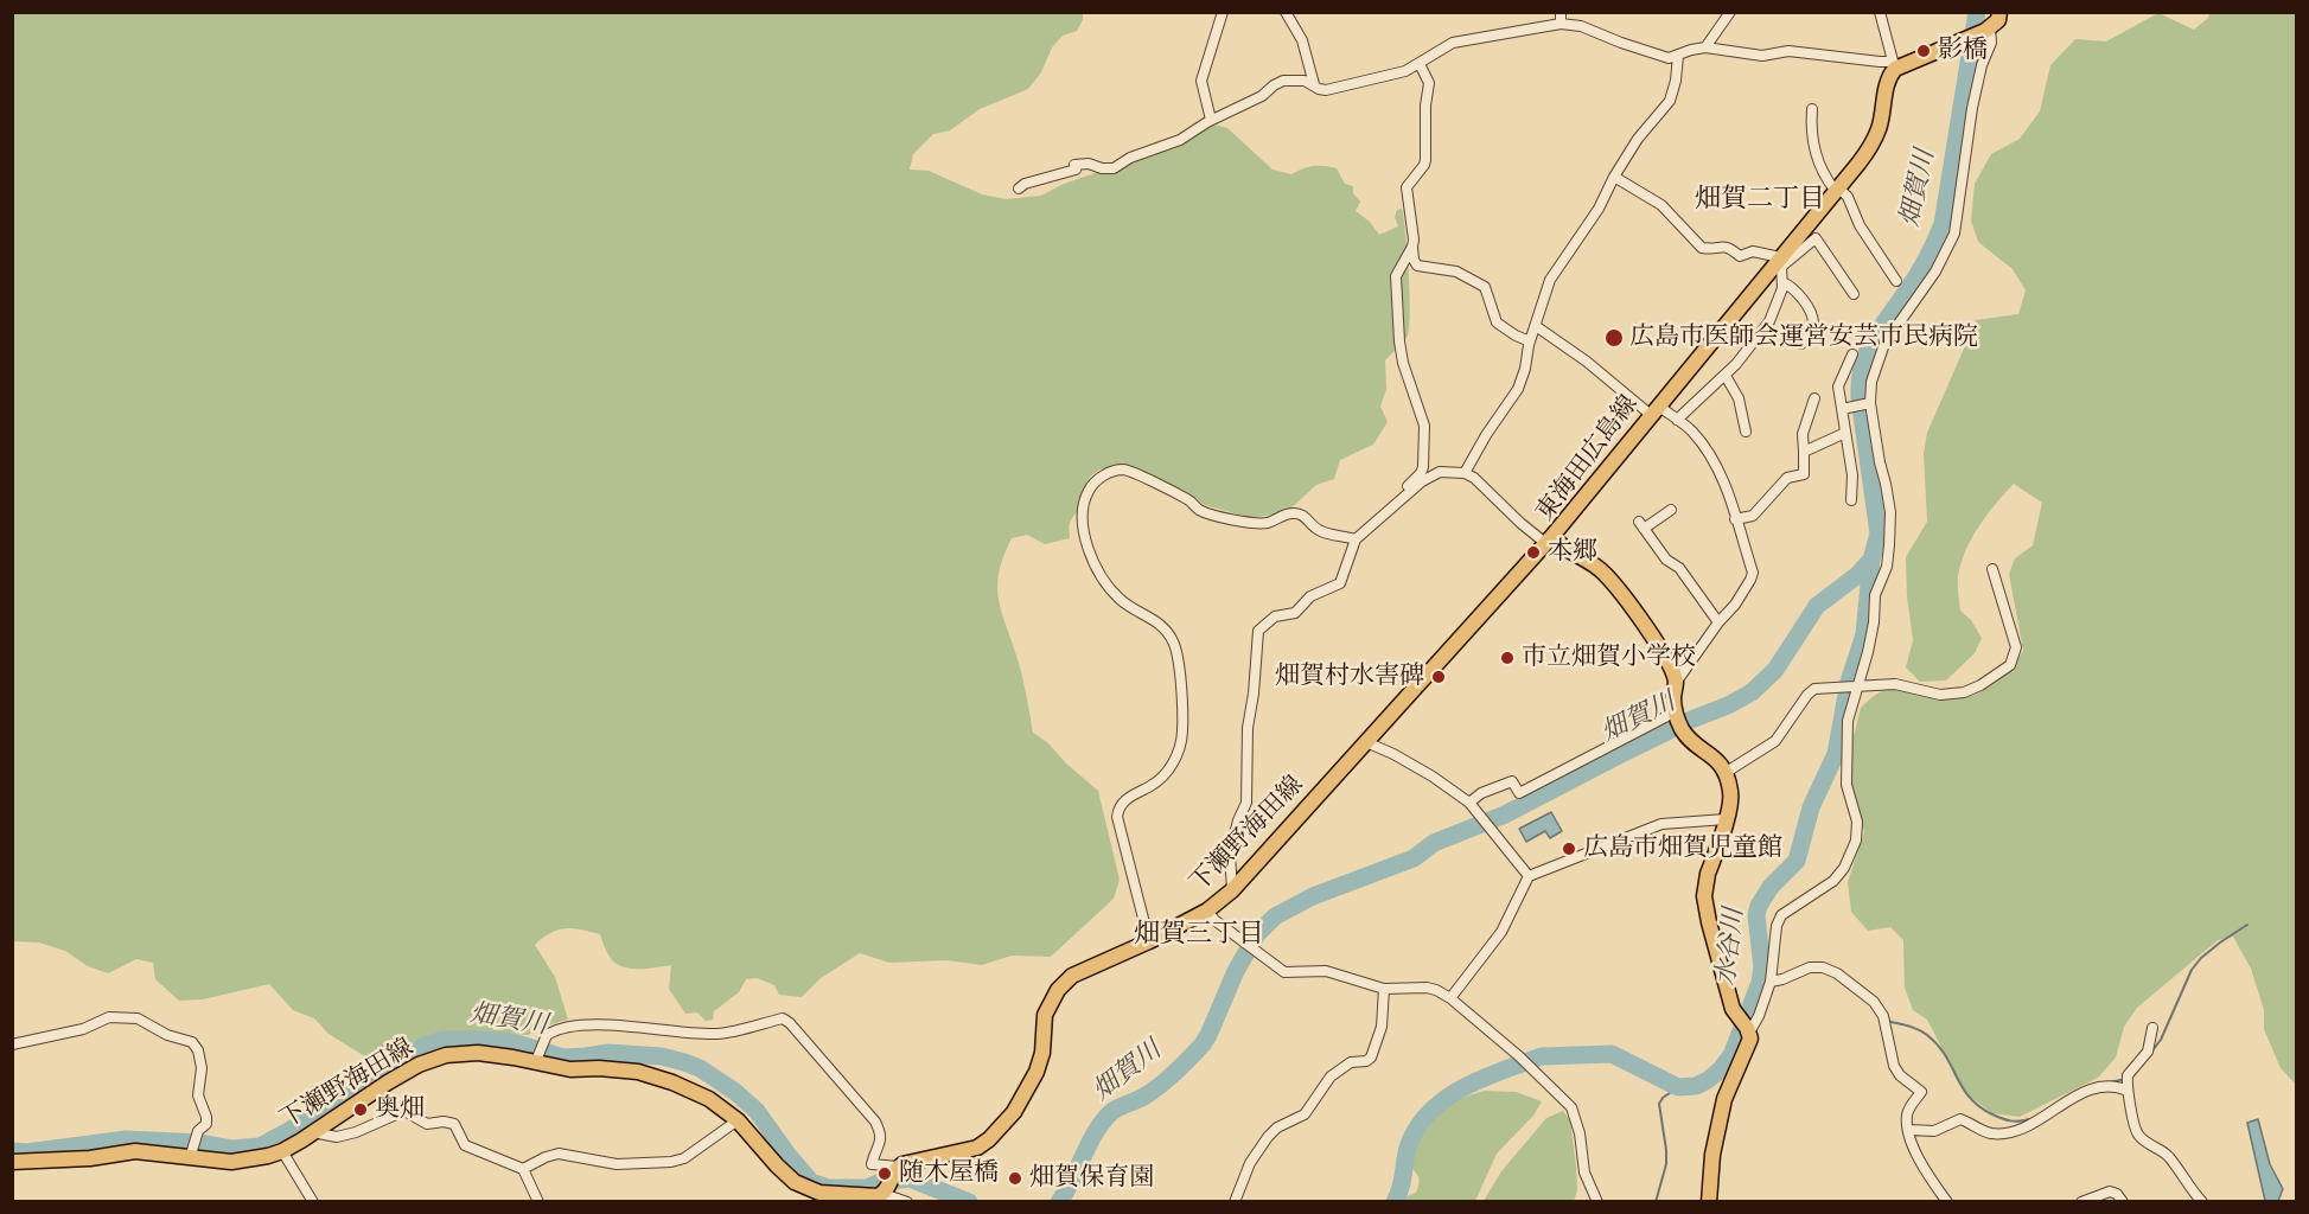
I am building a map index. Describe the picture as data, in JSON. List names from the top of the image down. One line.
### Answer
{"streets":{"main road":["東海田広島線","下瀬野海田線"]},"crossings":[["東海田広島線","下瀬野海田線"]],"districts":["畑賀二丁目","畑賀三丁目"],"water":["畑賀川","水谷川"],"places":["影橋","広島市医師会運営安芸市民病院","本郷","市立畑賀小学校","畑賀村水害碑","広島市畑賀児童館","奥畑","随木屋橋","畑賀保育園"]}
